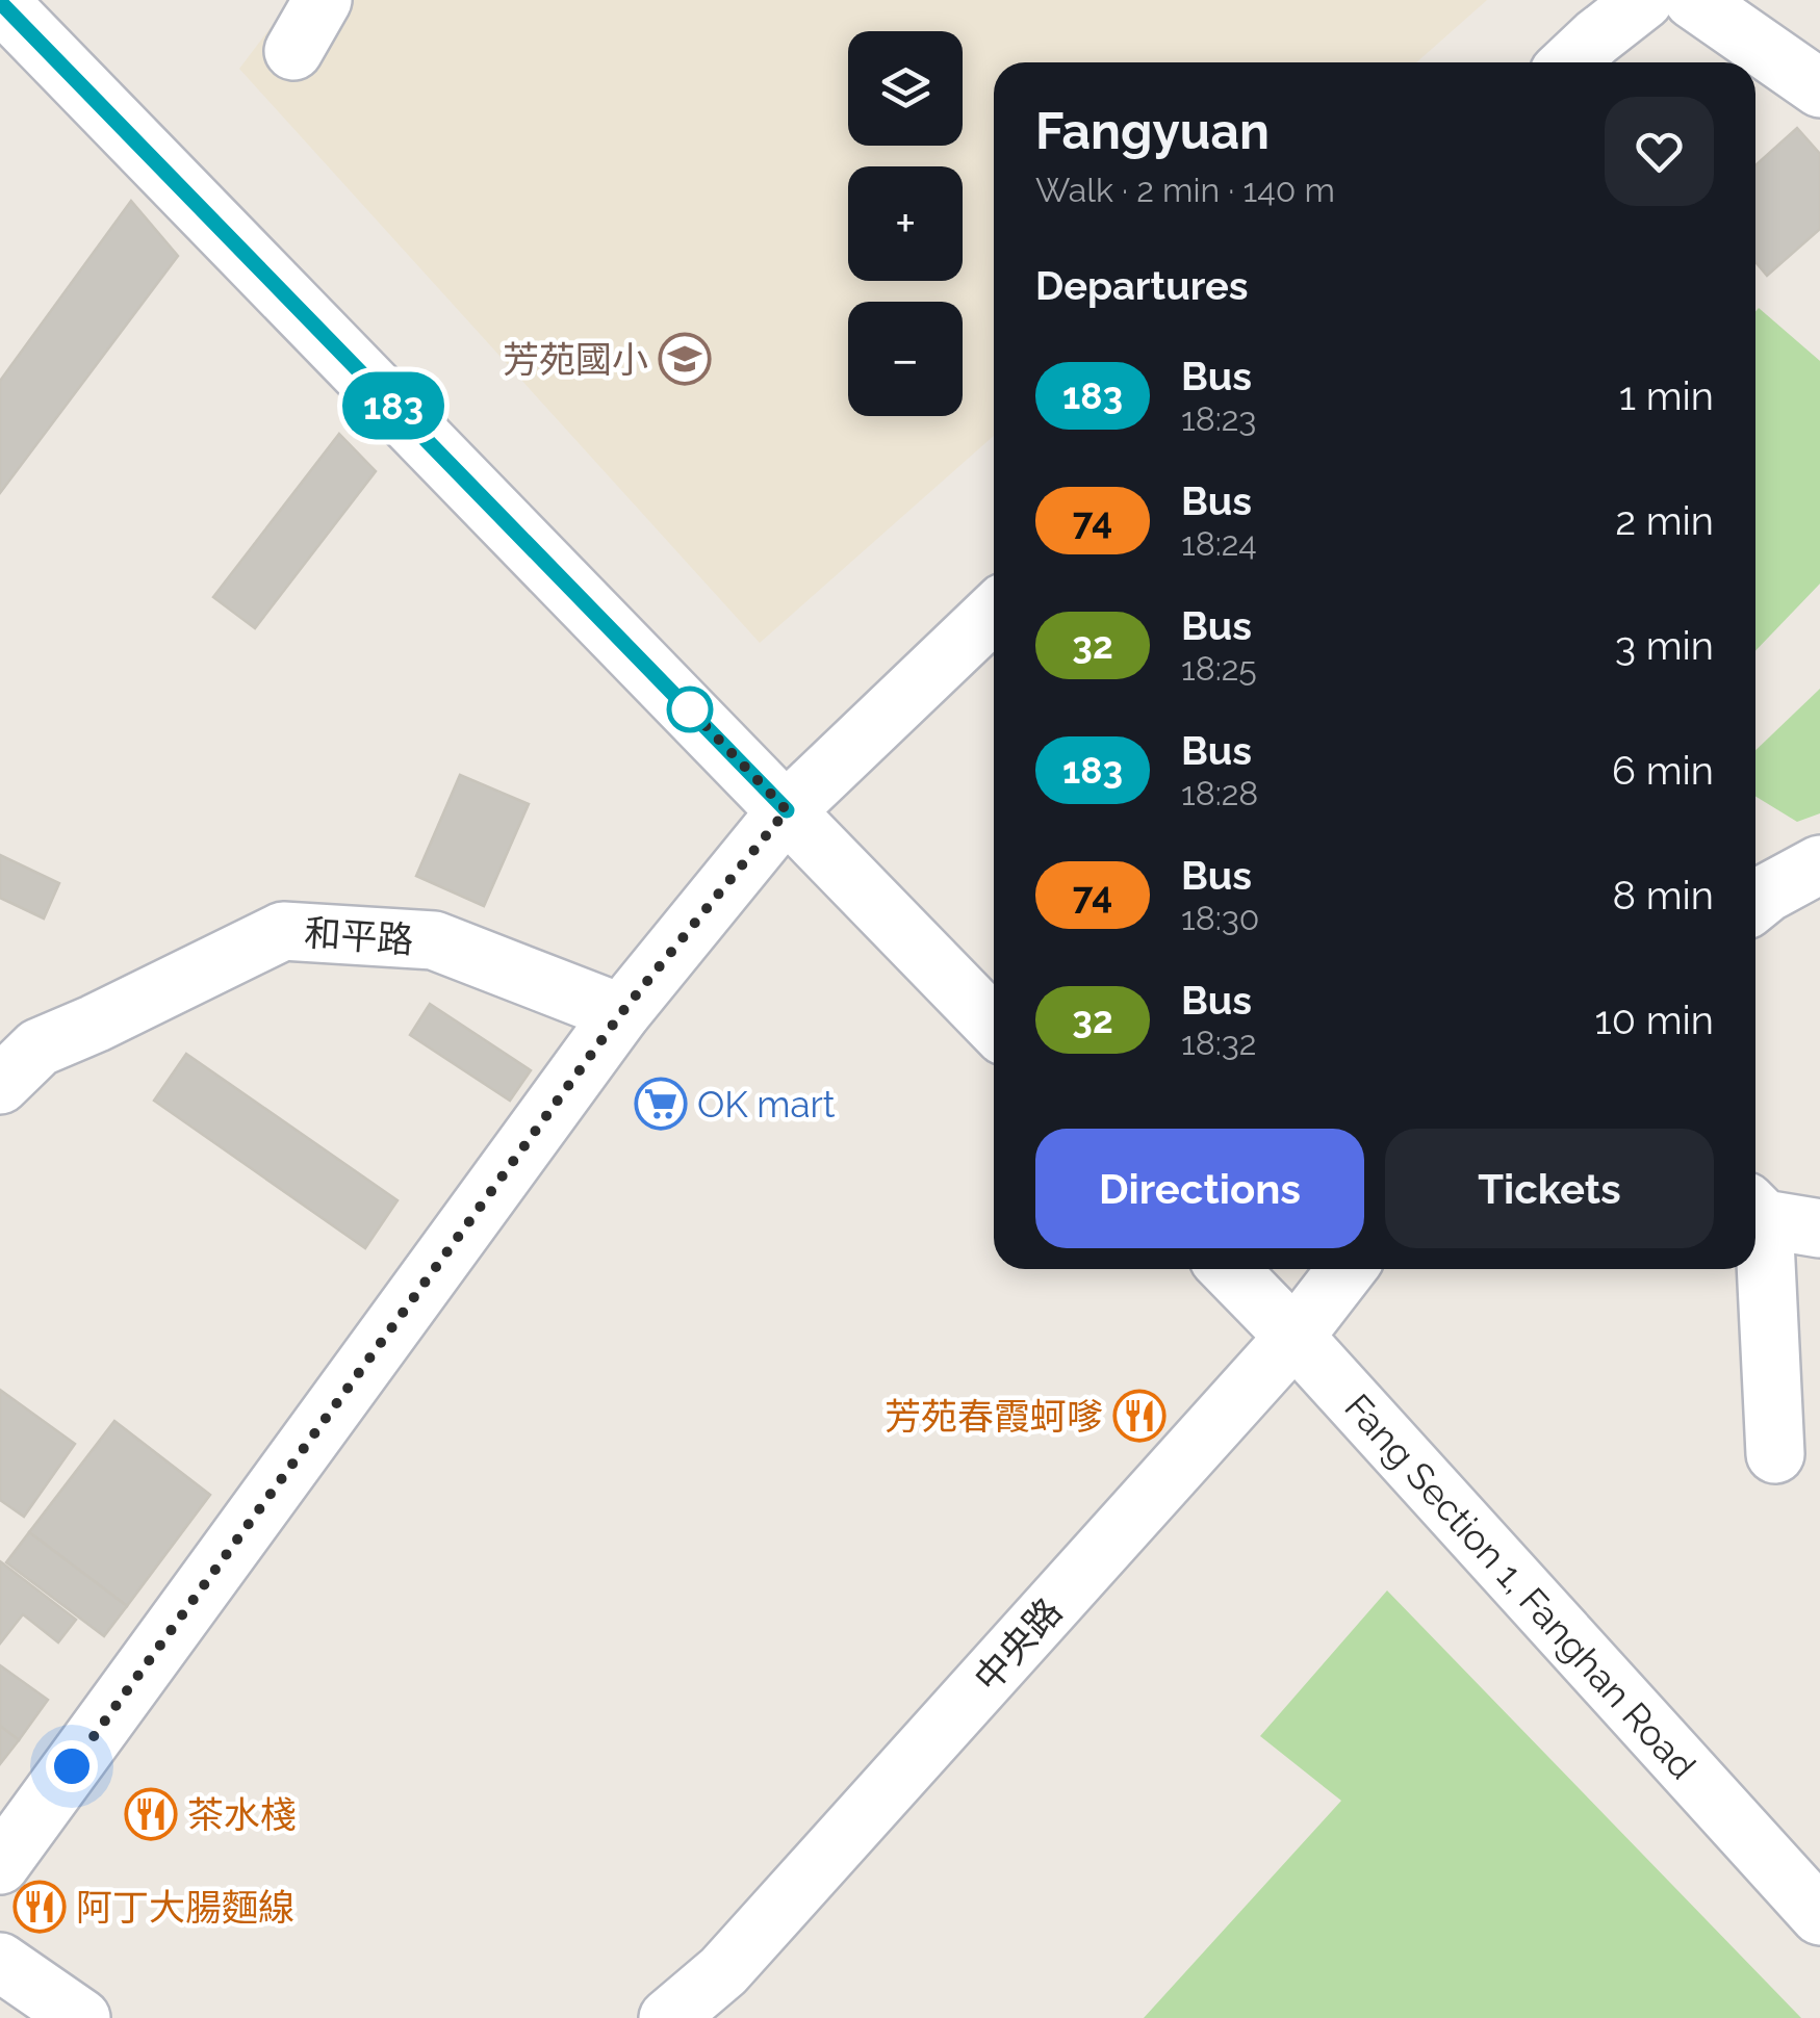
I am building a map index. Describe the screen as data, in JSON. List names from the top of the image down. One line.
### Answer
{"streets":{"street":["和平路","Fang Section 1, Fanghan Road","中央路"]},"crossings":[["Fang Section 1, Fanghan Road","中央路"]],"places":{"school or university":["芳苑國小"],"supermarket":["OK mart"],"restaurant":["芳苑春霞蚵嗲","茶水棧","阿丁大腸麵線"]},"lines":["bus line 183"],"page":{"on_map":"183","map_buttons":["+","−"],"heading":[["Fangyuan","Walk · 2 min · 140 m"],"Departures"],"list":[{"mark":"183","name":"Bus","note":"18:23","value":"1 min"},{"mark":"74","name":"Bus","note":"18:24","value":"2 min"},{"mark":"32","name":"Bus","note":"18:25","value":"3 min"},{"mark":"183","name":"Bus","note":"18:28","value":"6 min"},{"mark":"74","name":"Bus","note":"18:30","value":"8 min"},{"mark":"32","name":"Bus","note":"18:32","value":"10 min"}],"buttons":["Directions","Tickets"]}}
